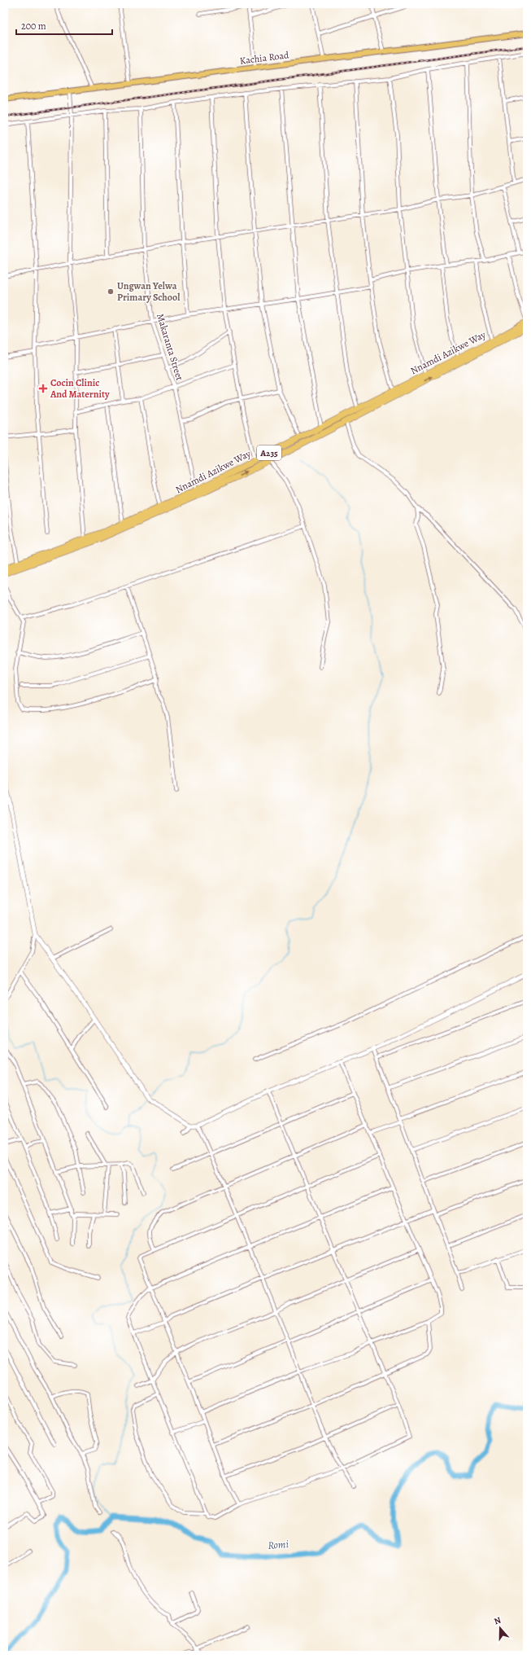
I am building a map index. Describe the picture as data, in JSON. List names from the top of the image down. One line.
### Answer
{"streets":{"highway":["Nnamdi Azikwe Way","A235"],"main road":["Kachia Road"],"street":["Makaranta Street"]},"crossings":[["Makaranta Street","Nnamdi Azikwe Way"]],"water":["Romi"],"places":{"other":["Ungwan Yelwa Primary School"],"health":["Cocin Clinic And Maternity"]},"scale_bar":"200 m","north":"top"}
